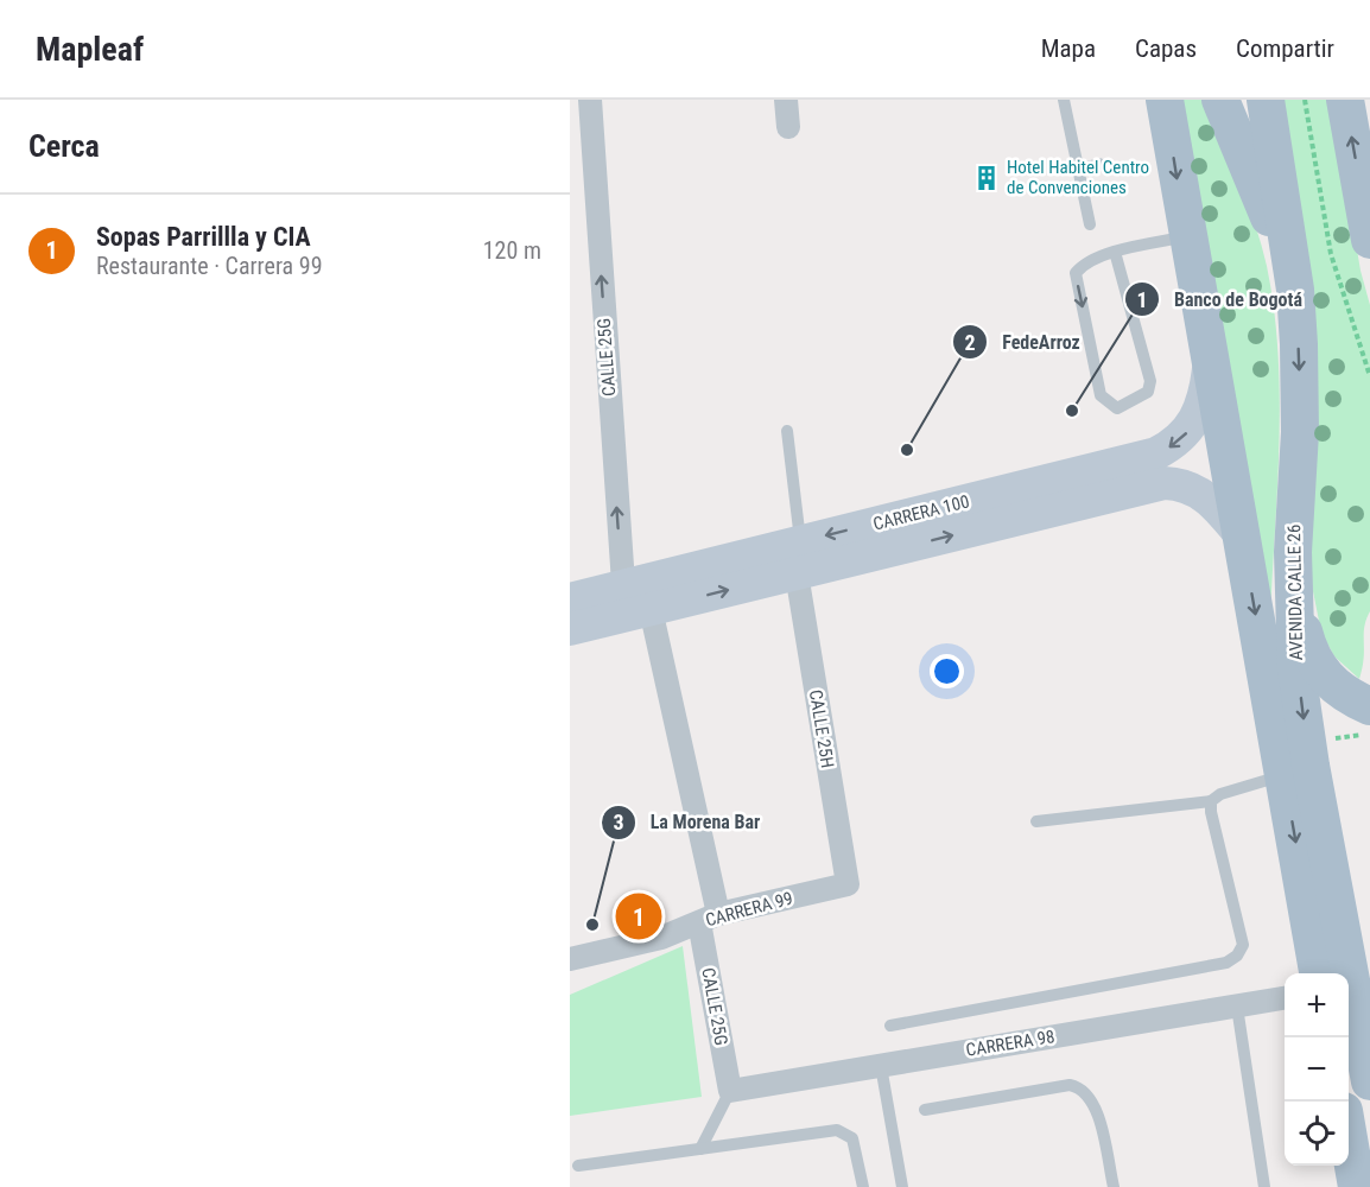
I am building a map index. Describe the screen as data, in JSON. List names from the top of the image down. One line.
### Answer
{"streets":{"main road":["CARRERA 100","AVENIDA CALLE 26"],"street":["CALLE 25G","CALLE 25H","CARRERA 99","CARRERA 98"]},"crossings":[["CALLE 25G","CARRERA 100"],["CALLE 25G","CARRERA 99"],["CALLE 25G","CARRERA 98"],["CARRERA 100","AVENIDA CALLE 26"],["CARRERA 100","CALLE 25H"],["CALLE 25H","CARRERA 99"]],"one_way":["CALLE 25G"],"places":{"building":["Hotel Habitel Centro de Convenciones"],"other":["Banco de Bogotá","FedeArroz","La Morena Bar"]},"page":{"header":"Mapleaf","nav":["Mapa","Capas","Compartir"],"heading":"Cerca","list":[{"mark":"1","name":"Sopas Parrillla y CIA","note":"Restaurante · Carrera 99","value":"120 m"}],"pins":"1","map_buttons":["+","−"]}}
